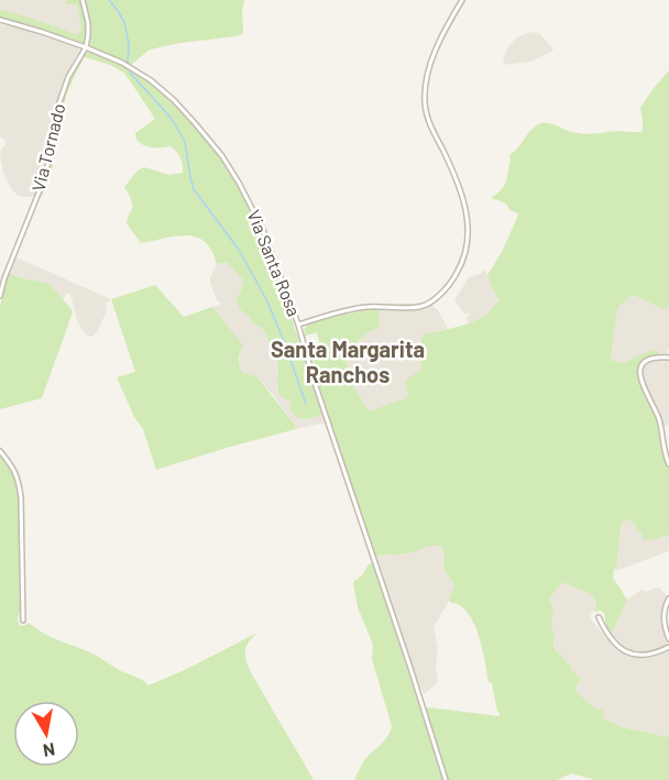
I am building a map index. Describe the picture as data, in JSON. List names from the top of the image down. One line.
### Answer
{"streets":{"street":["Via Tornado","Via Santa Rosa"]},"crossings":[["Via Tornado","Via Santa Rosa"]],"districts":["Santa Margarita Ranchos"],"north":"bottom"}
